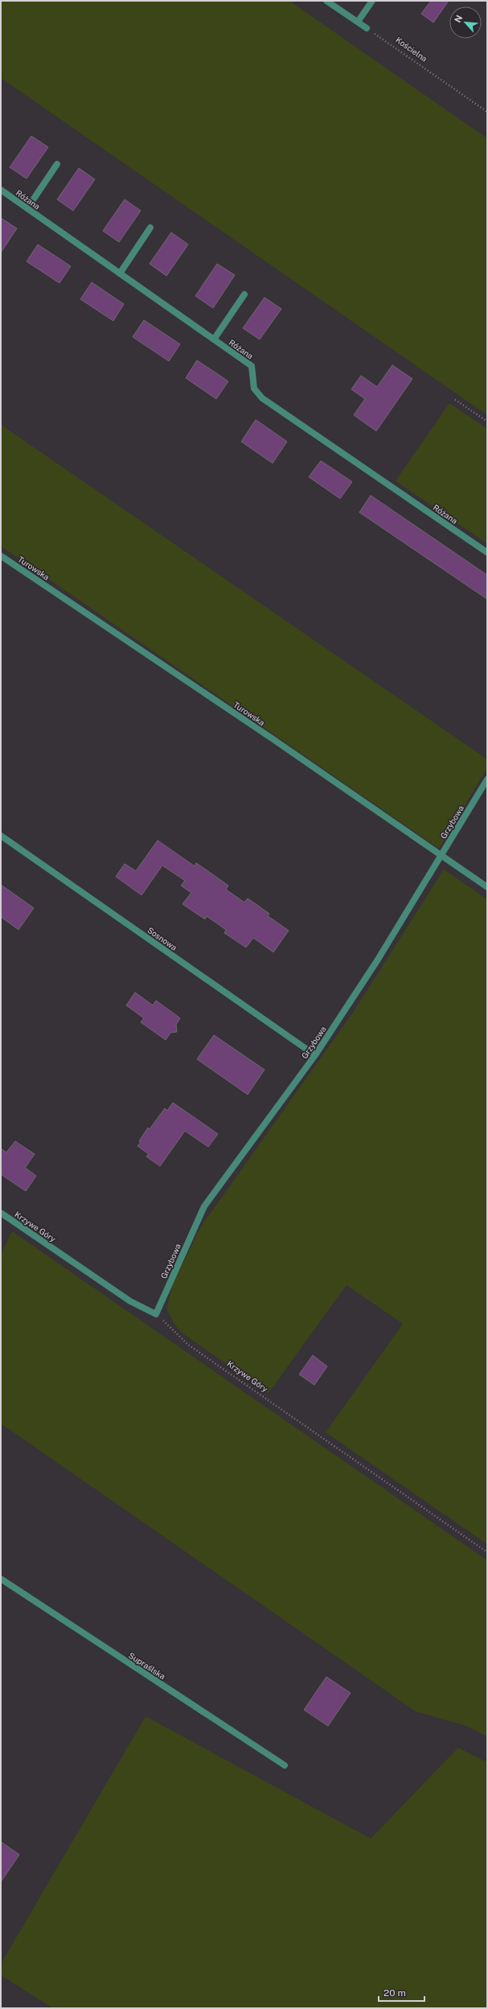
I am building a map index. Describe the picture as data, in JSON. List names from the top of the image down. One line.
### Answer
{"streets":{"street":["Różana","Turowska","Grzybowa","Sosnowa","Krzywe Góry","Supraślska"],"path":["Kościelna"]},"crossings":[["Turowska","Grzybowa"],["Grzybowa","Sosnowa"],["Grzybowa","Krzywe Góry"]],"scale_bar":"20 m","north":"top left"}
